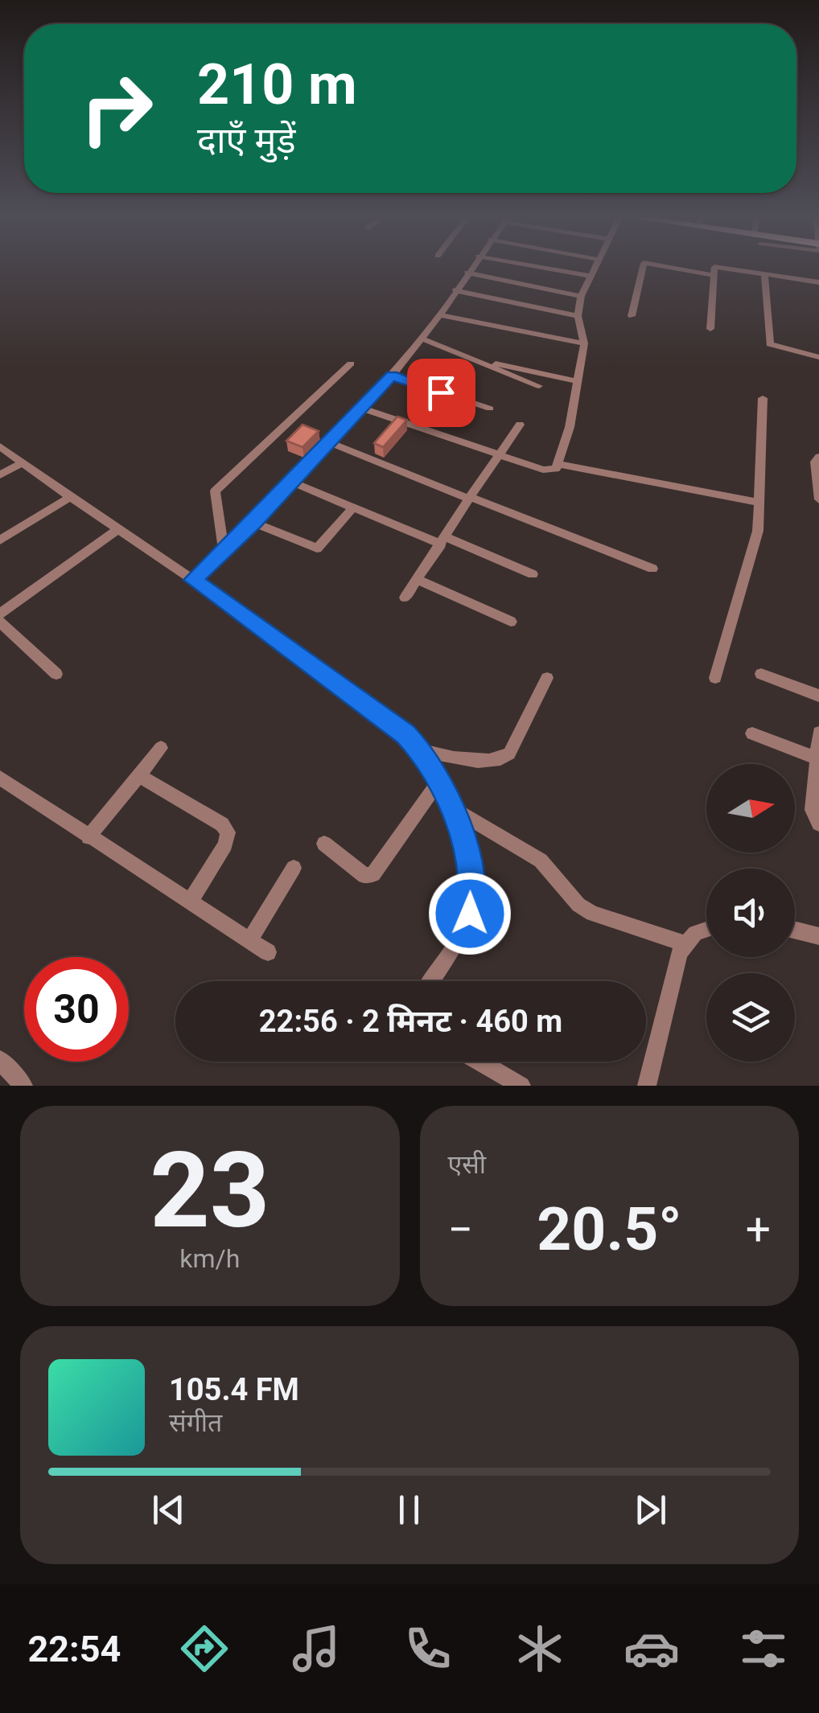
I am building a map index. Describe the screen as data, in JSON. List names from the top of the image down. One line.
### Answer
{"north":"right","page":{"turn":["210 m","दाएँ मुड़ें"],"limit":"30","trip":"22:56 · 2 मिनट · 460 m","tile":[["23","km/h"],"एसी"],"heat":["−","20.5°","+"],"song":["105.4 FM","संगीत"],"tabs":"22:54"}}
